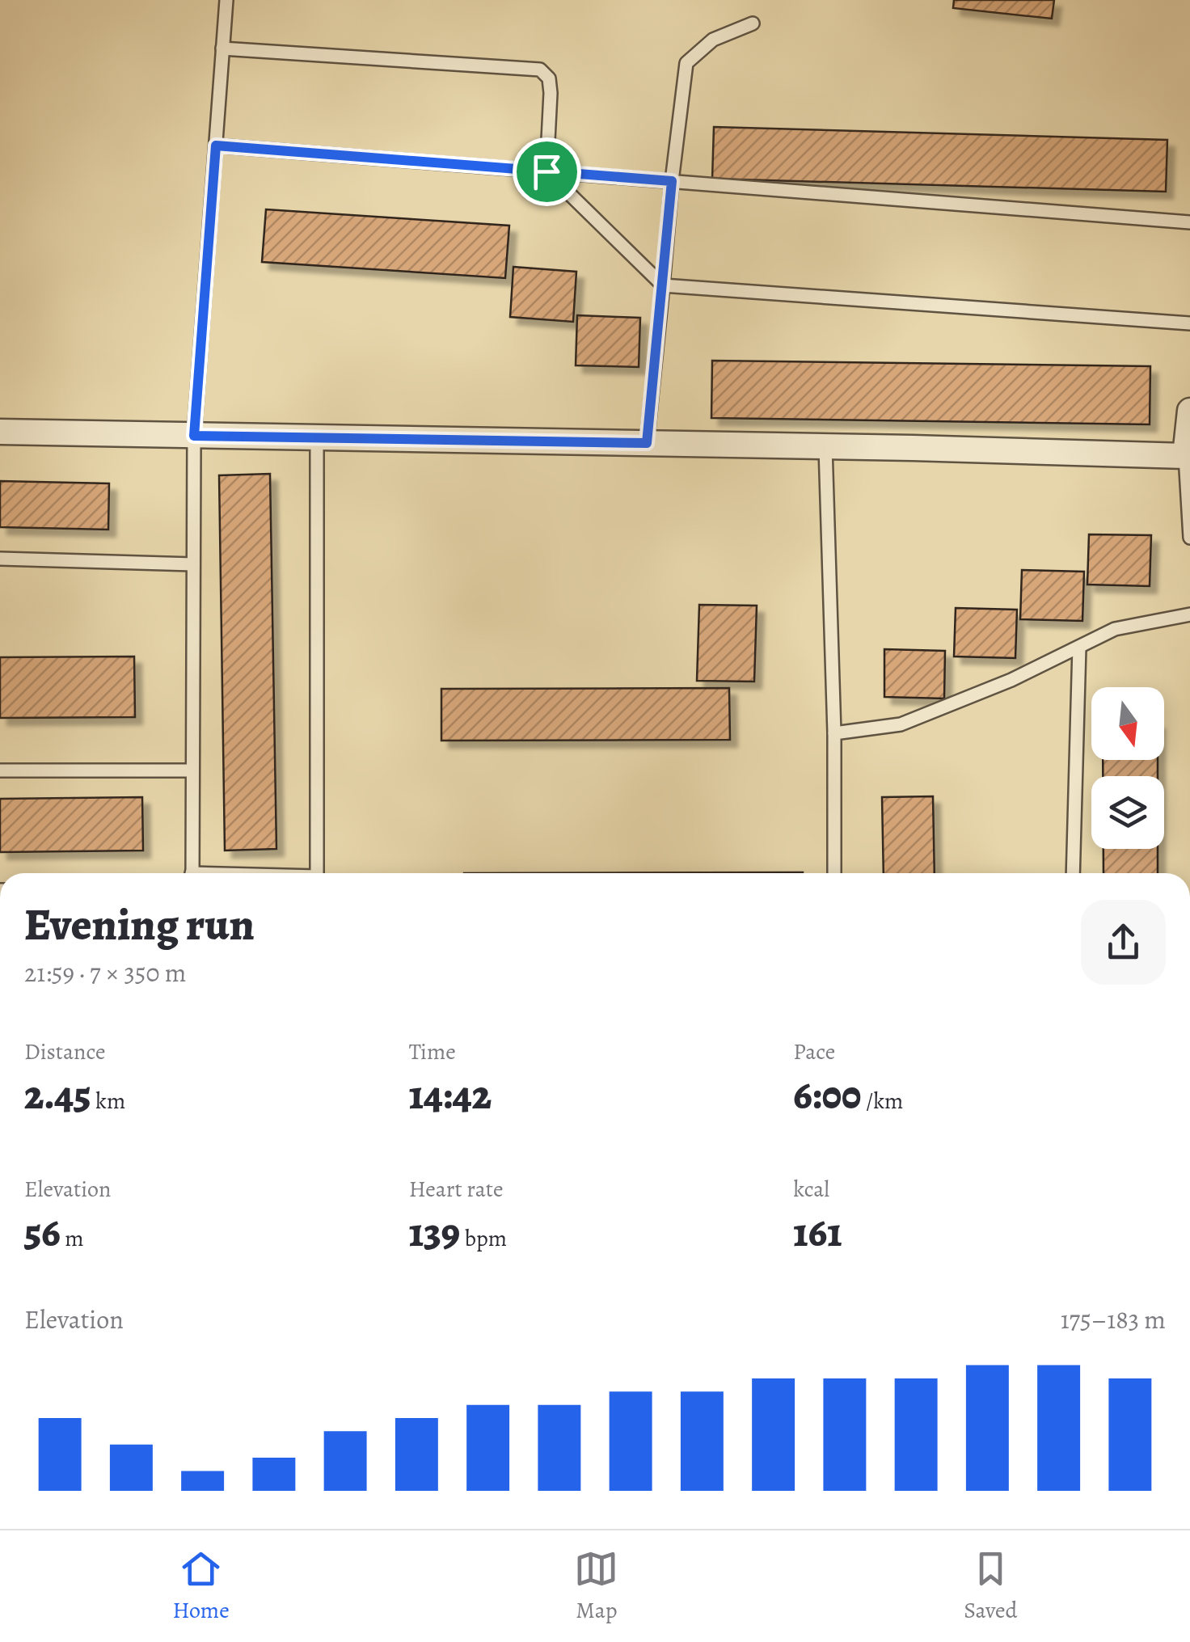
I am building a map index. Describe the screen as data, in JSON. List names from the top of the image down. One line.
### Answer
{"north":"bottom","page":{"heading":["Evening run","21:59 · 7 × 350 m"],"stats":[["Distance","2.45 km"],["Time","14:42"],["Pace","6:00 /km"],["Elevation","56 m"],["Heart rate","139 bpm"],["kcal","161"]],"chart":["Elevation","175–183 m"],"tabs":["Home","Map","Saved"]}}
